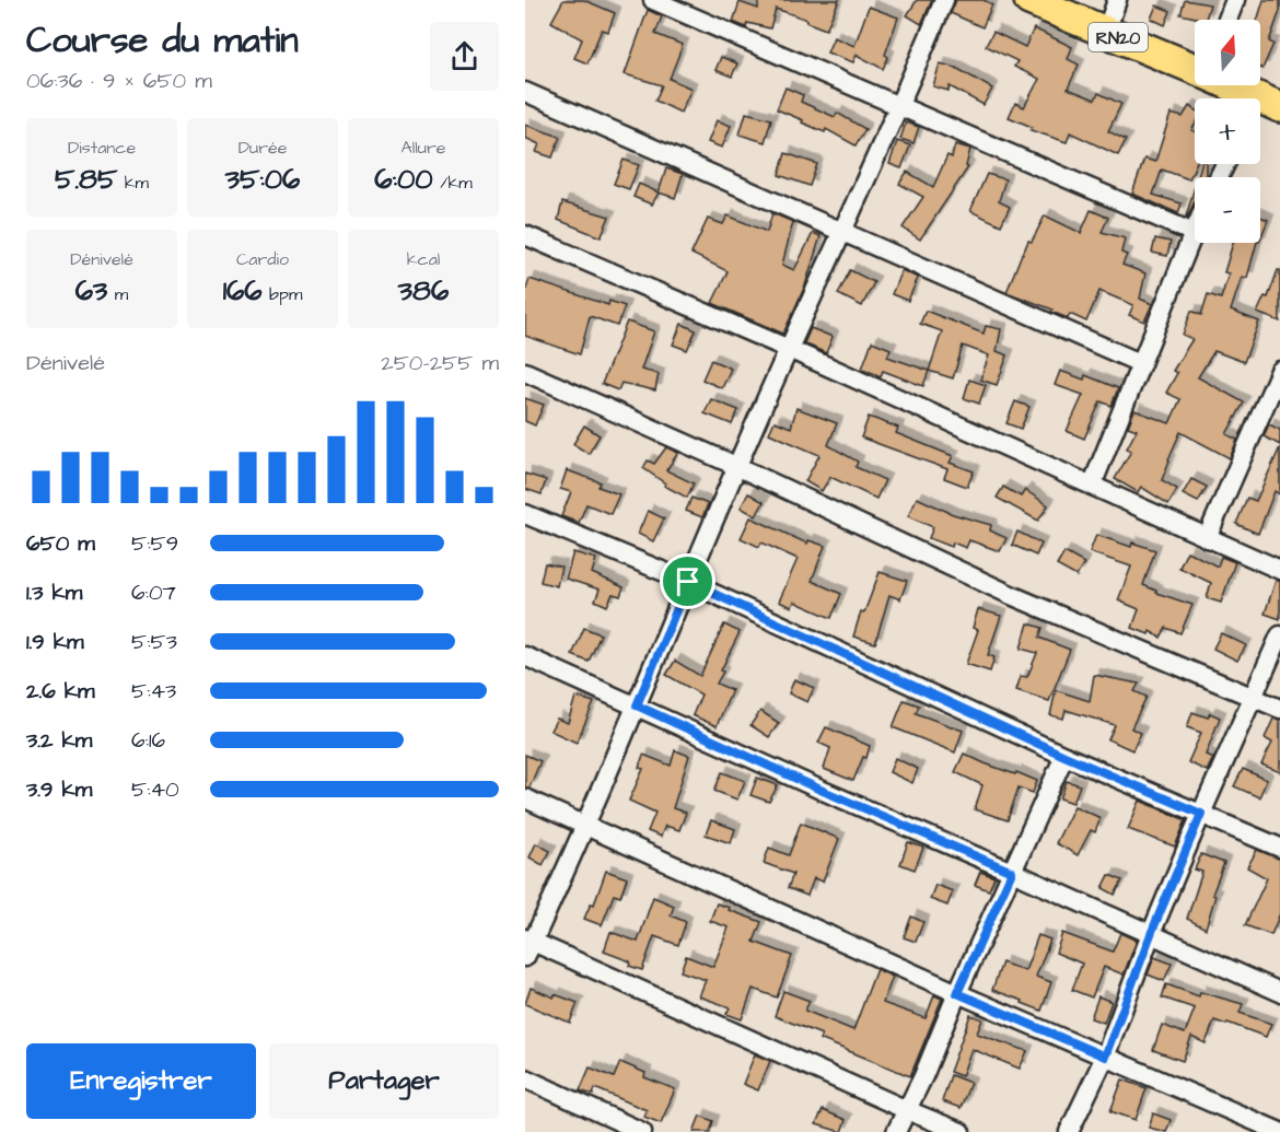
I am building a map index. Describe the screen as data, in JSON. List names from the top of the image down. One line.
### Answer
{"streets":{"main road":["RN20"]},"north":"top","page":{"heading":["Course du matin","06:36 · 9 × 650 m"],"map_buttons":["+","−"],"stats":[["Distance","5.85 km"],["Durée","35:06"],["Allure","6:00 /km"],["Dénivelé","63 m"],["Cardio","166 bpm"],["kcal","386"]],"chart":["Dénivelé","250–255 m"],"list":[{"name":"650 m","note":"5:59"},{"name":"1.3 km","note":"6:07"},{"name":"1.9 km","note":"5:53"},{"name":"2.6 km","note":"5:43"},{"name":"3.2 km","note":"6:16"},{"name":"3.9 km","note":"5:40"}],"buttons":["Enregistrer","Partager"]}}
